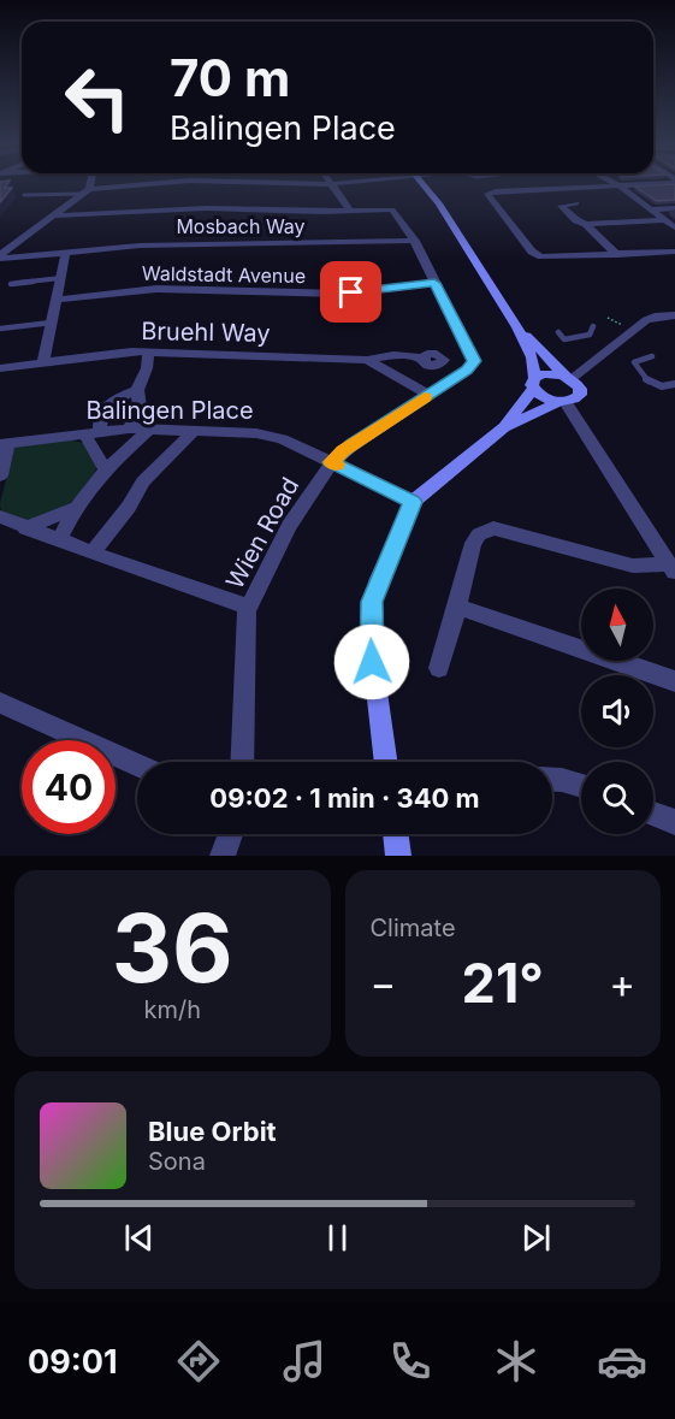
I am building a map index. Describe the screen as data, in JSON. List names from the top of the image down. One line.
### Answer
{"streets":{"street":["Mosbach Way","Waldstadt Avenue","Bruehl Way","Balingen Place","Wien Road"]},"crossings":[["Mosbach Way","Wien Road"],["Waldstadt Avenue","Wien Road"],["Bruehl Way","Wien Road"],["Balingen Place","Wien Road"]],"north":"top","page":{"turn":["70 m","Balingen Place"],"limit":"40","trip":"09:02 · 1 min · 340 m","tile":[["36","km/h"],"Climate"],"heat":["−","21°","+"],"song":["Blue Orbit","Sona"],"tabs":"09:01"}}
